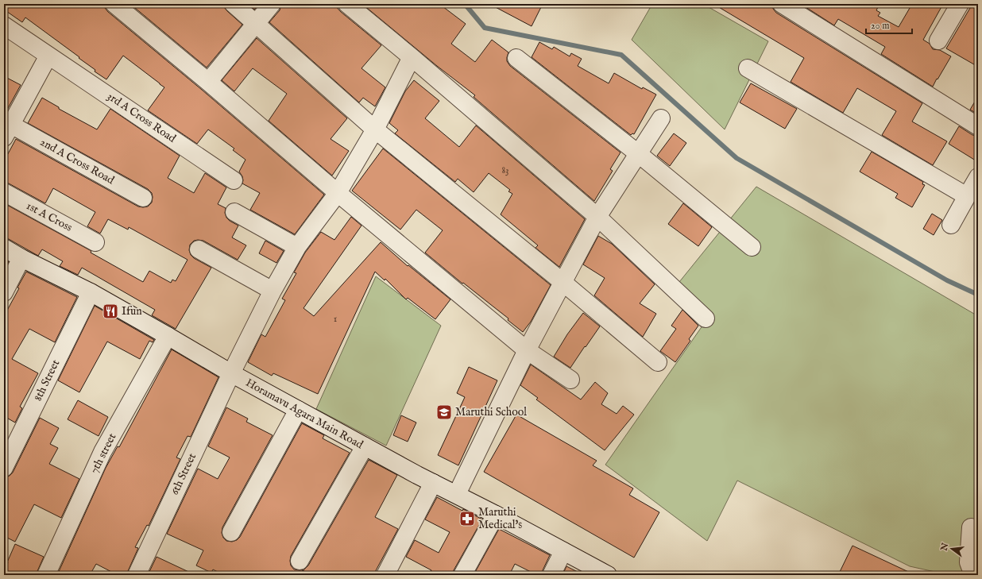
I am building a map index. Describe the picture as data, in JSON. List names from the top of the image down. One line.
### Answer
{"streets":{"street":["3rd A Cross Road","2nd A Cross Road","1st A Cross","8th Street","Horamavu Agara Main Road","7th street","6th Street"]},"crossings":[["8th Street","Horamavu Agara Main Road"],["Horamavu Agara Main Road","7th street"],["Horamavu Agara Main Road","6th Street"]],"places":{"restaurant":["Ifun"],"school or university":["Maruthi School"],"pharmacy":["Maruthi Medical's"]},"house_numbers":["83","1"],"scale_bar":"20 m","north":"left"}
